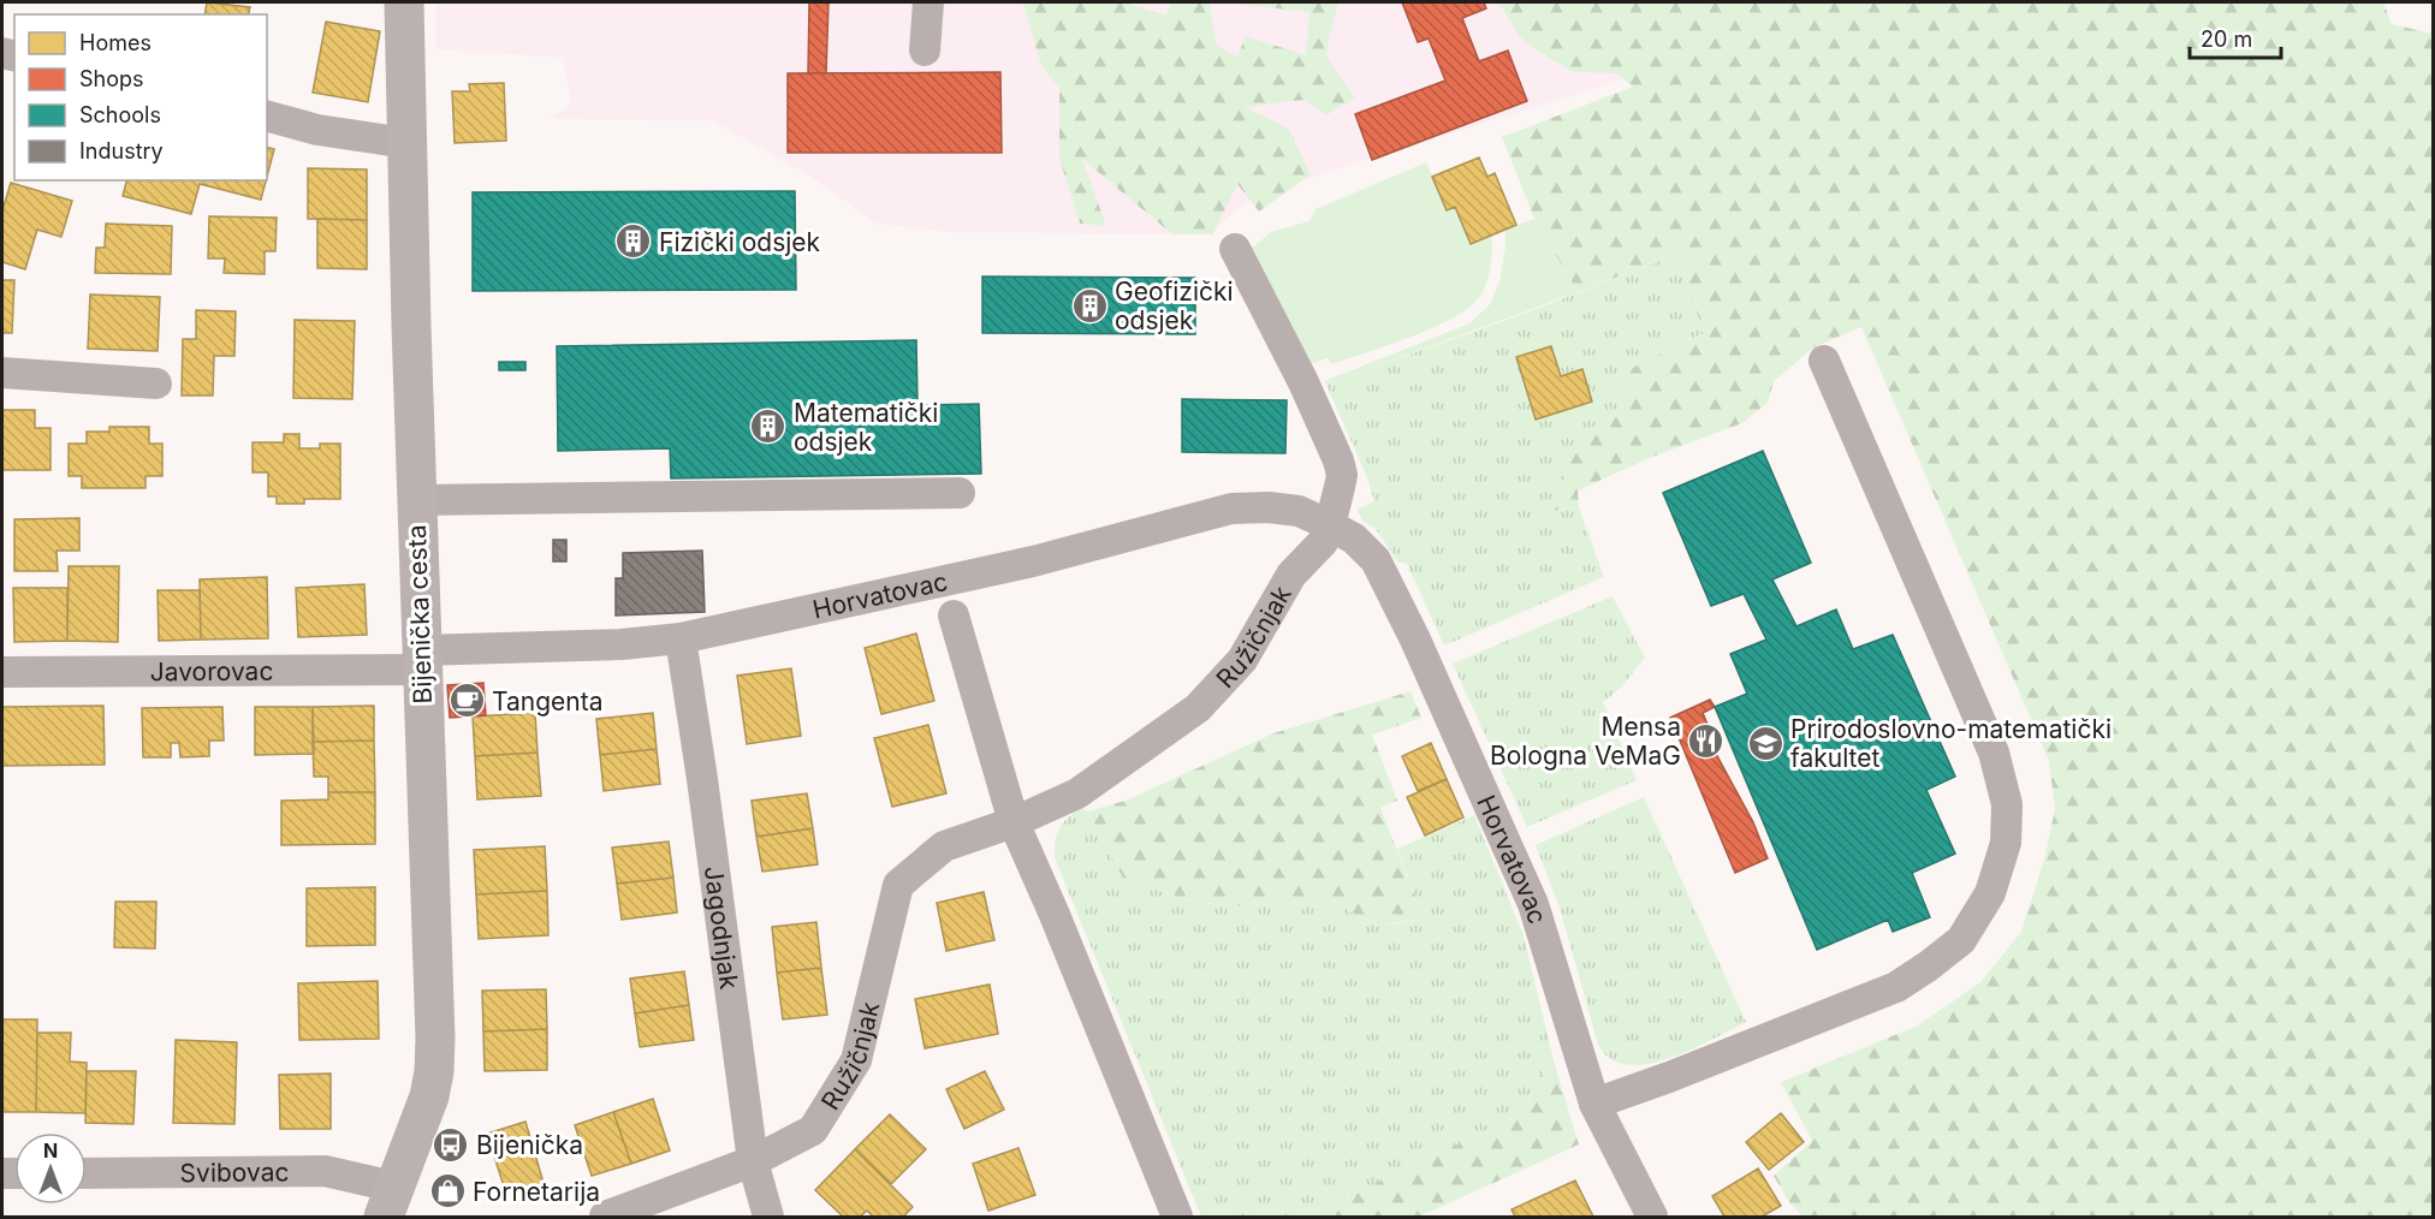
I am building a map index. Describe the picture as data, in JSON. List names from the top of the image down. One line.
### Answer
{"streets":{"main road":["Bijenička cesta"],"street":["Horvatovac","Ružičnjak","Javorovac","Jagodnjak","Svibovac"]},"crossings":[["Horvatovac","Bijenička cesta"],["Horvatovac","Ružičnjak"],["Horvatovac","Javorovac"],["Horvatovac","Jagodnjak"],["Bijenička cesta","Javorovac"],["Bijenička cesta","Svibovac"],["Ružičnjak","Jagodnjak"]],"places":{"building":["Fizički odsjek","Geofizički odsjek","Matematički odsjek"],"cafe":["Tangenta"],"restaurant":["Mensa Bologna VeMaG"],"school or university":["Prirodoslovno-matematički fakultet"],"bus stop":["Bijenička"],"shop":["Fornetarija"]},"legend":["Homes","Shops","Schools","Industry"],"scale_bar":"20 m","north":"top"}
